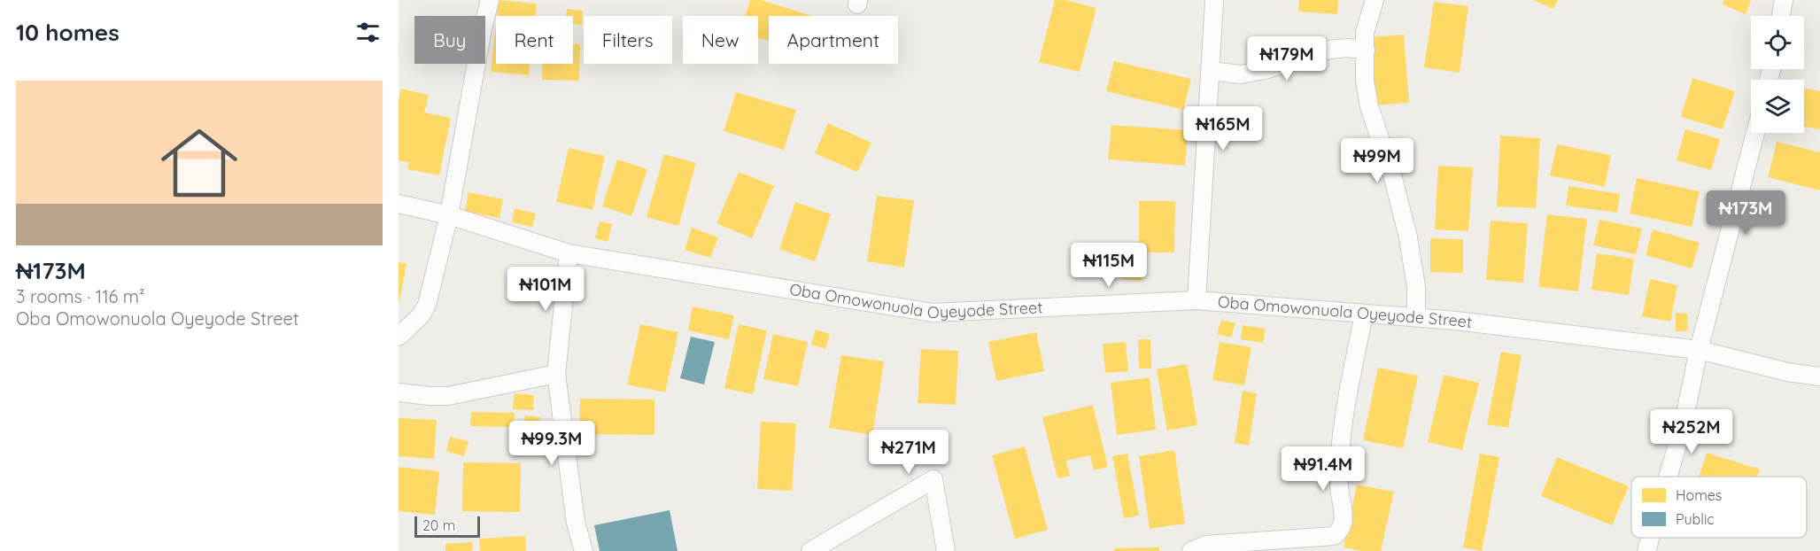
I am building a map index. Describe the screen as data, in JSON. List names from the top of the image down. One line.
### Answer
{"streets":{"street":["Oba Omowonuola Oyeyode Street"]},"legend":["Homes","Public"],"scale_bar":"20 m","page":{"heading":"10 homes","chip":["Buy","Rent","Filters","New","Apartment"],"price":["₦179M","₦165M","₦99M","₦173M","₦115M","₦101M","₦252M","₦99.3M","₦271M","₦91.4M"],"list":[{"name":"₦173M","note":"3 rooms · 116 m² · Oba Omowonuola Oyeyode Street"}],"scale":"20 m"}}
